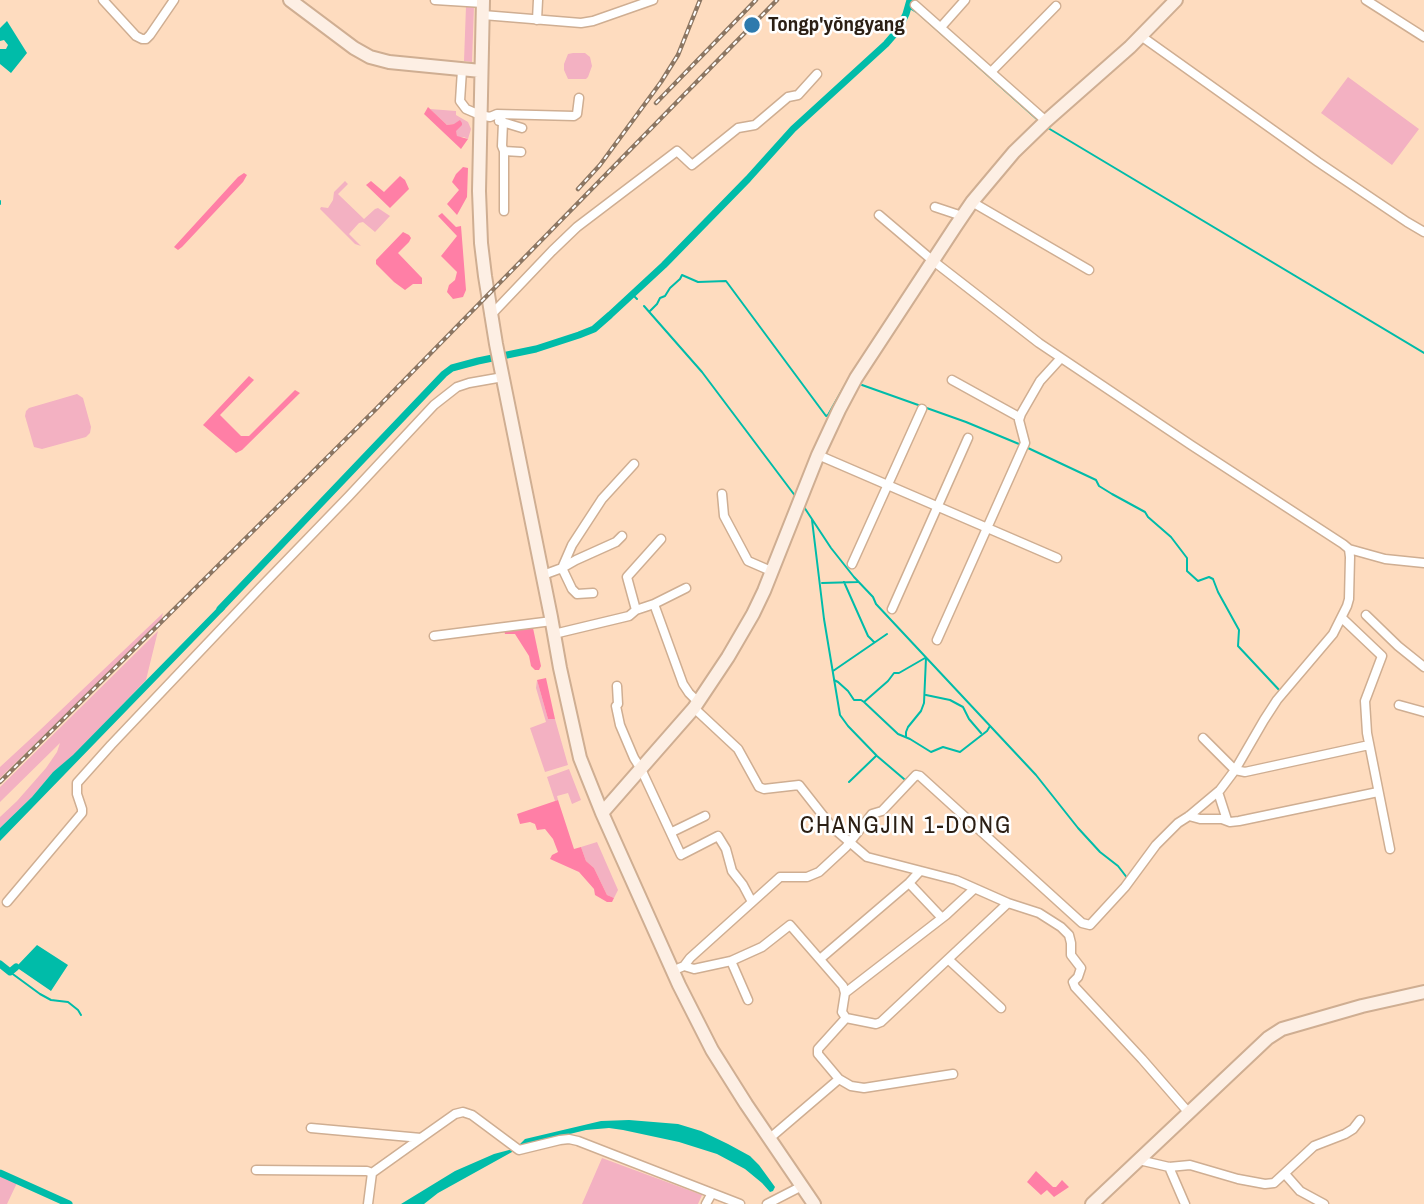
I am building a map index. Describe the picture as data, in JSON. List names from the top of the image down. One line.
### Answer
{"districts":["CHANGJIN 1-DONG"],"places":["Tongp'yŏngyang"]}
